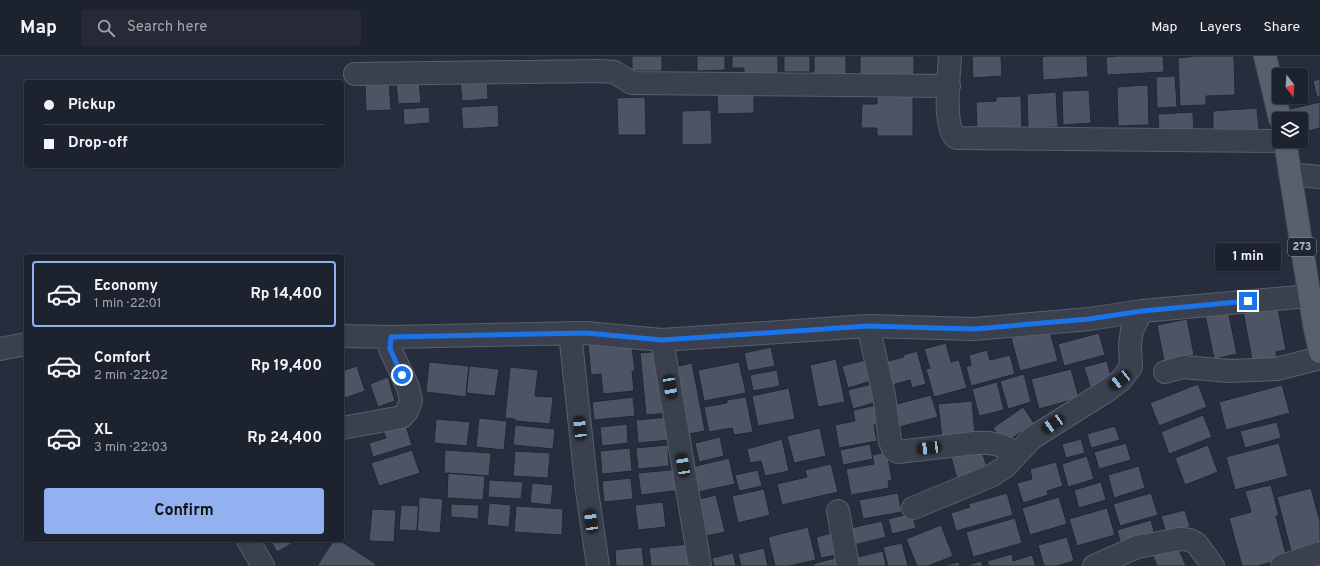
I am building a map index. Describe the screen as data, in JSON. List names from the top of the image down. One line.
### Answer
{"streets":{"main road":["273"]},"north":"bottom","page":{"header":"Map","search":"Search here","nav":["Map","Layers","Share"],"banner":["Pickup","Drop-off"],"bubble":"1 min","list":[{"name":"Economy","note":"1 min · 22:01","value":"Rp 14,400"},{"name":"Comfort","note":"2 min · 22:02","value":"Rp 19,400"},{"name":"XL","note":"3 min · 22:03","value":"Rp 24,400"}],"buttons":"Confirm"}}
